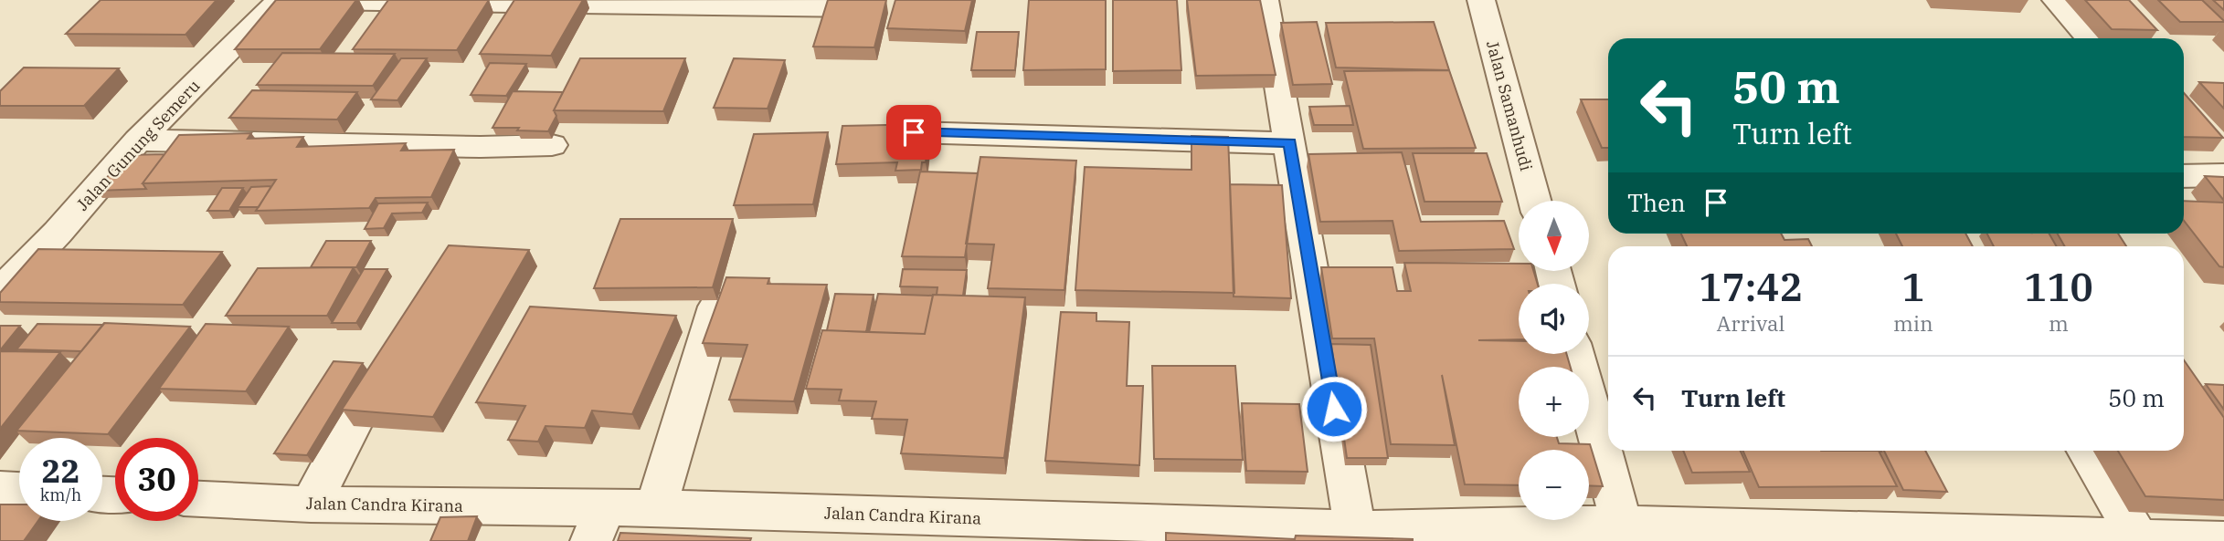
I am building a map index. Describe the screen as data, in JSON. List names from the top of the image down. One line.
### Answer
{"streets":{"street":["Jalan Samanhudi","Jalan Gunung Semeru","Jalan Candra Kirana"]},"north":"bottom","page":{"turn":["50 m","Turn left"],"then":"Then","map_buttons":["+","−"],"eta":["17:42","Arrival","1","min","110","m"],"list":[{"name":"Turn left","value":"50 m"}],"speed":"22 km/h","limit":"30"}}
